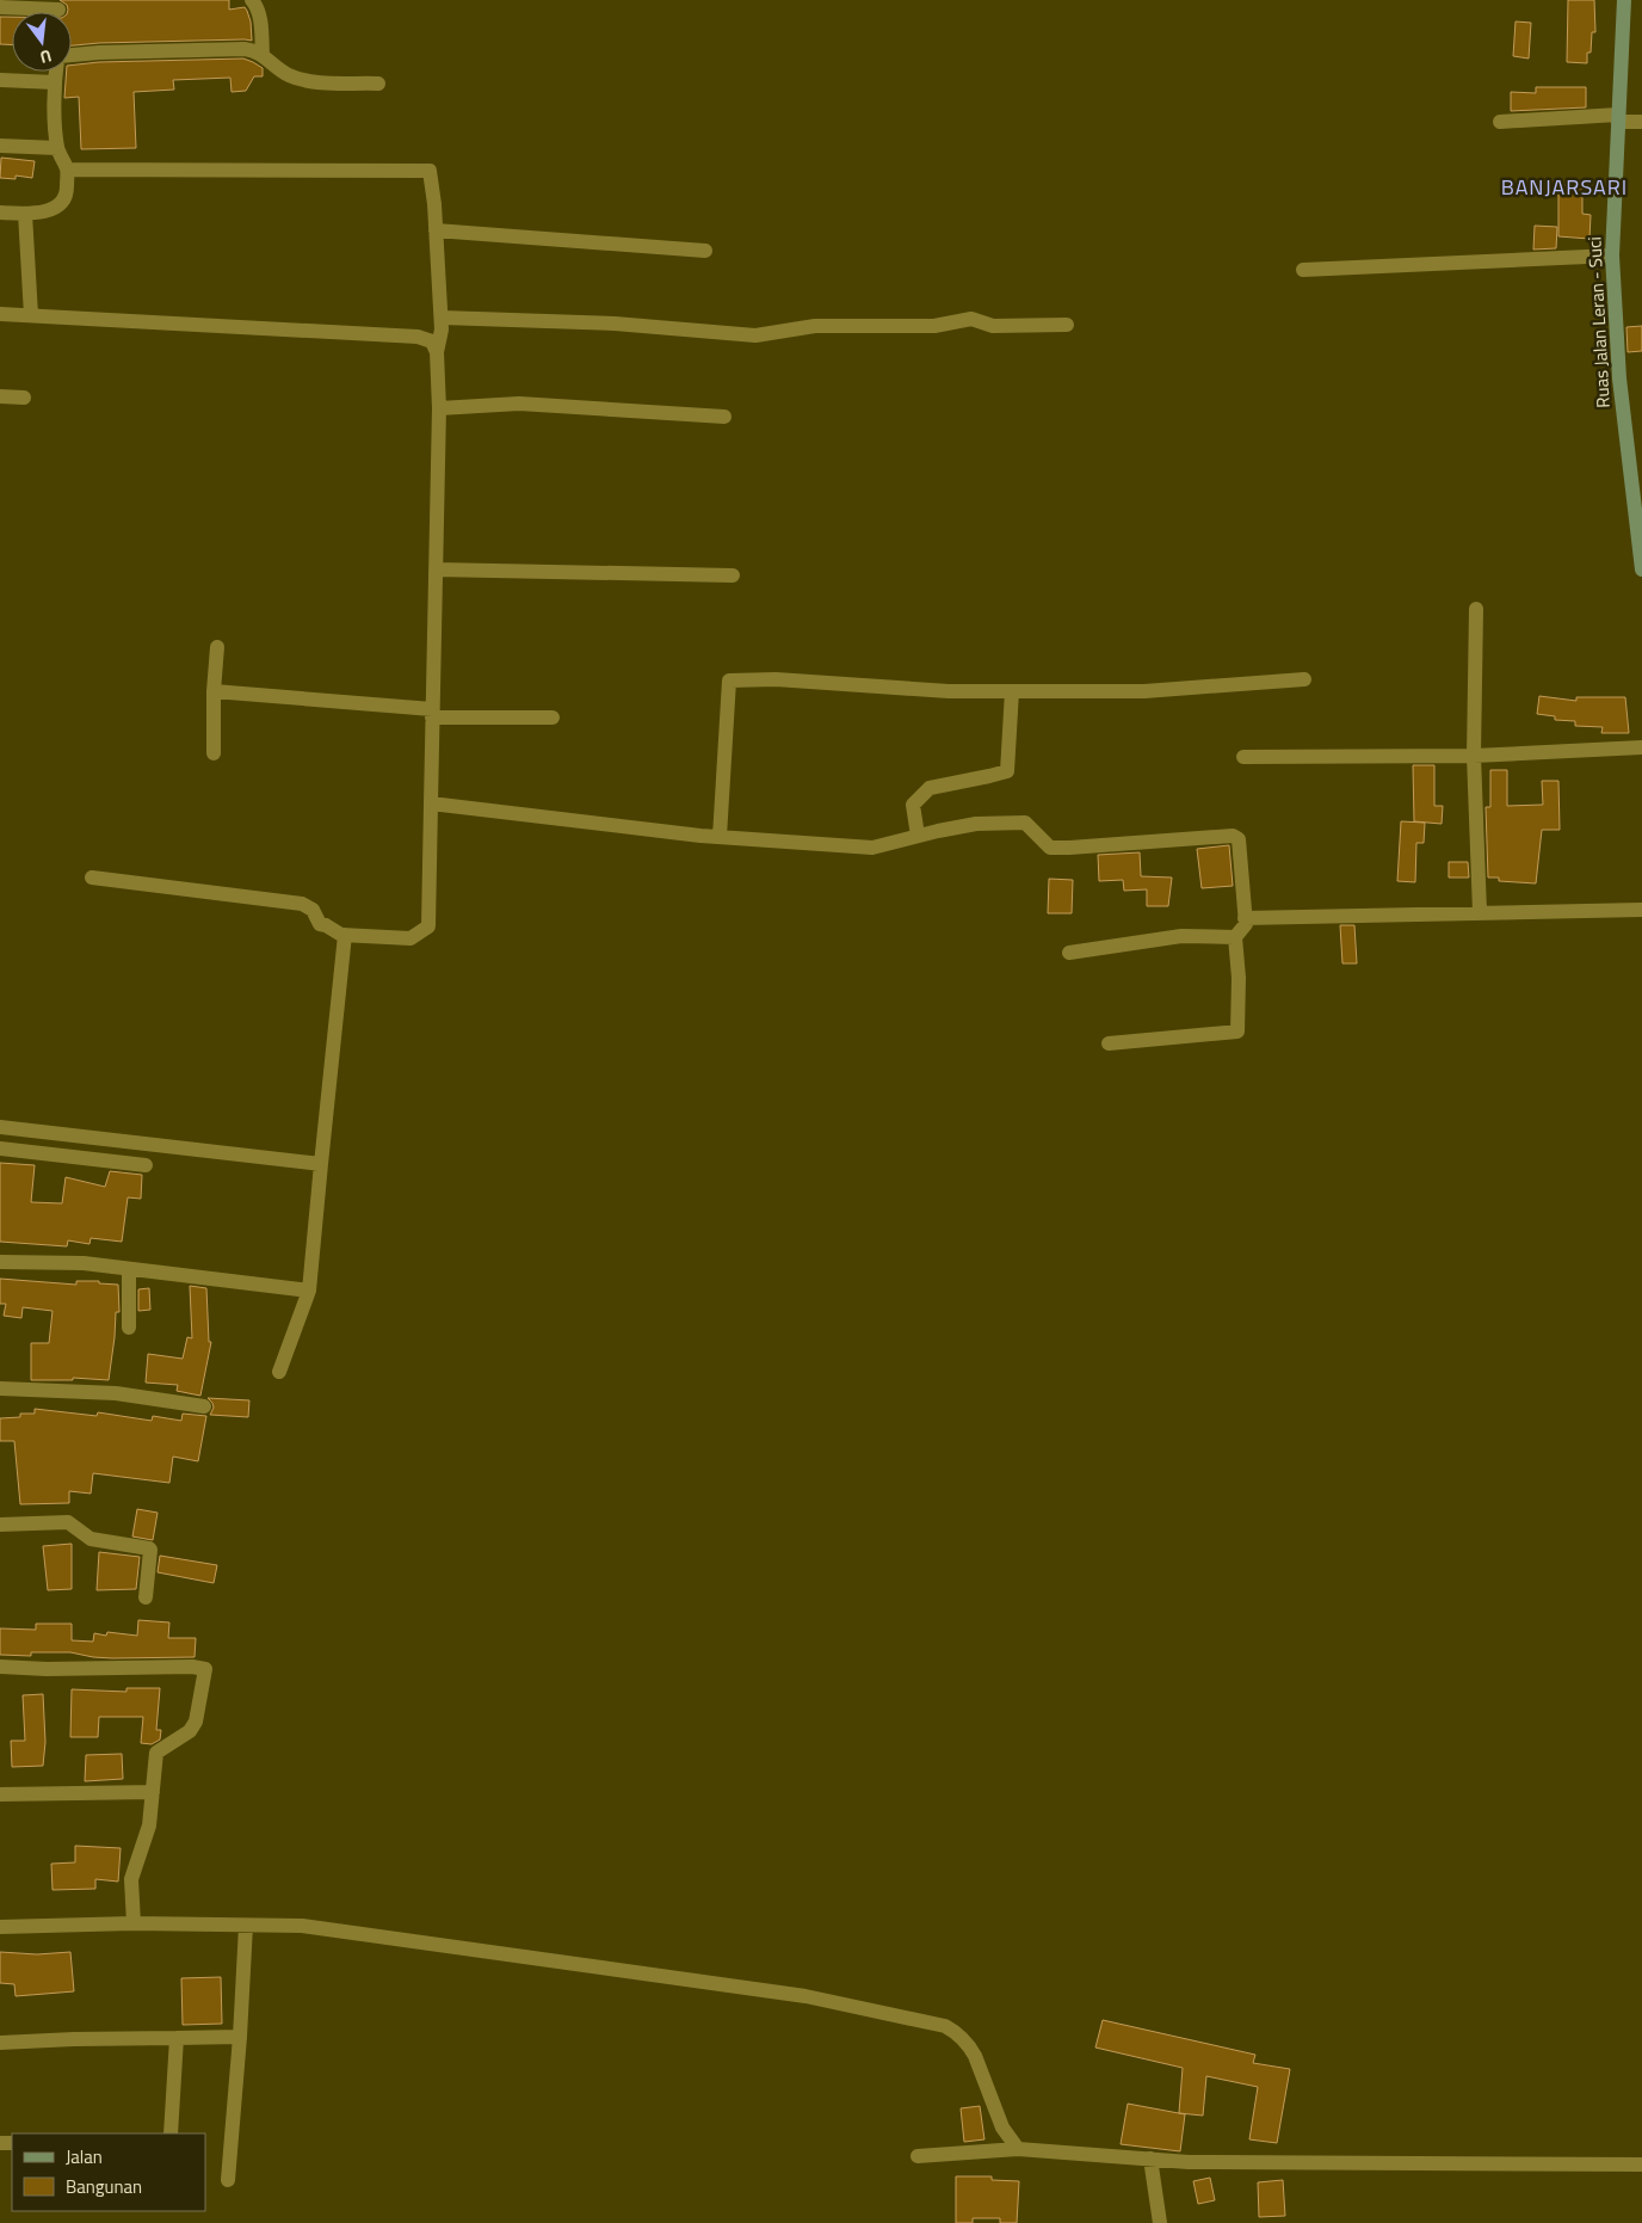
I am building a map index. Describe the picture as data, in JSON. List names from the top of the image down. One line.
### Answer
{"streets":{"main road":["Ruas Jalan Leran - Suci"]},"districts":["BANJARSARI"],"legend":["Jalan","Bangunan"],"north":"bottom"}
